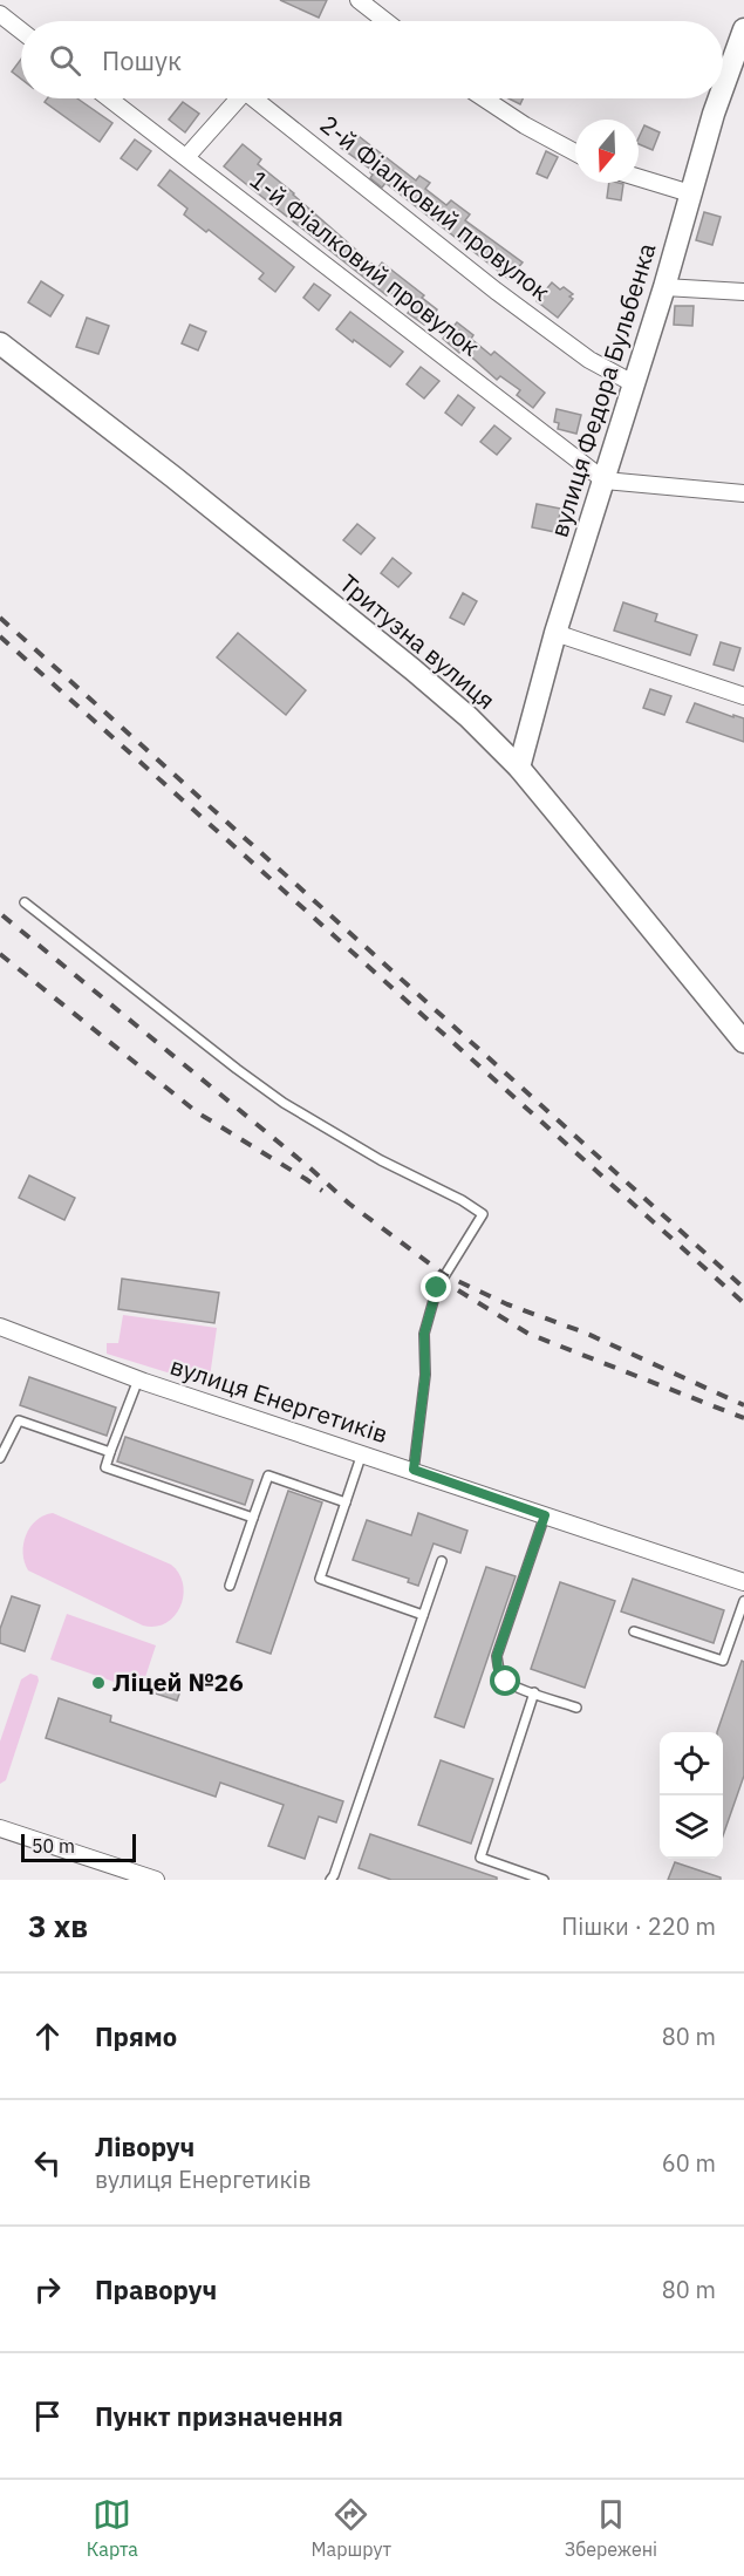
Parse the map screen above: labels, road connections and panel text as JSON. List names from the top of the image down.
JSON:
{
  "streets": {
    "street": [
      "2-й Фіалковий провулок",
      "1-й Фіалковий провулок",
      "вулиця Федора Бульбенка",
      "Тритузна вулиця",
      "вулиця Енергетиків"
    ]
  },
  "crossings": [
    ["2-й Фіалковий провулок", "1-й Фіалковий провулок"],
    ["2-й Фіалковий провулок", "вулиця Федора Бульбенка"],
    ["1-й Фіалковий провулок", "вулиця Федора Бульбенка"],
    ["вулиця Федора Бульбенка", "Тритузна вулиця"]
  ],
  "places": ["Ліцей №26"],
  "scale_bar": "50 m",
  "north": "bottom",
  "page": {
    "search": "Пошук",
    "scale": "50 m",
    "heading": ["3 хв", "Пішки · 220 m"],
    "list": [
      ["Прямо", "80 m"],
      ["Ліворуч", "вулиця Енергетиків", "60 m"],
      ["Праворуч", "80 m"],
      "Пункт призначення"
    ],
    "nav": ["Карта", "Маршрут", "Збережені"]
  }
}
